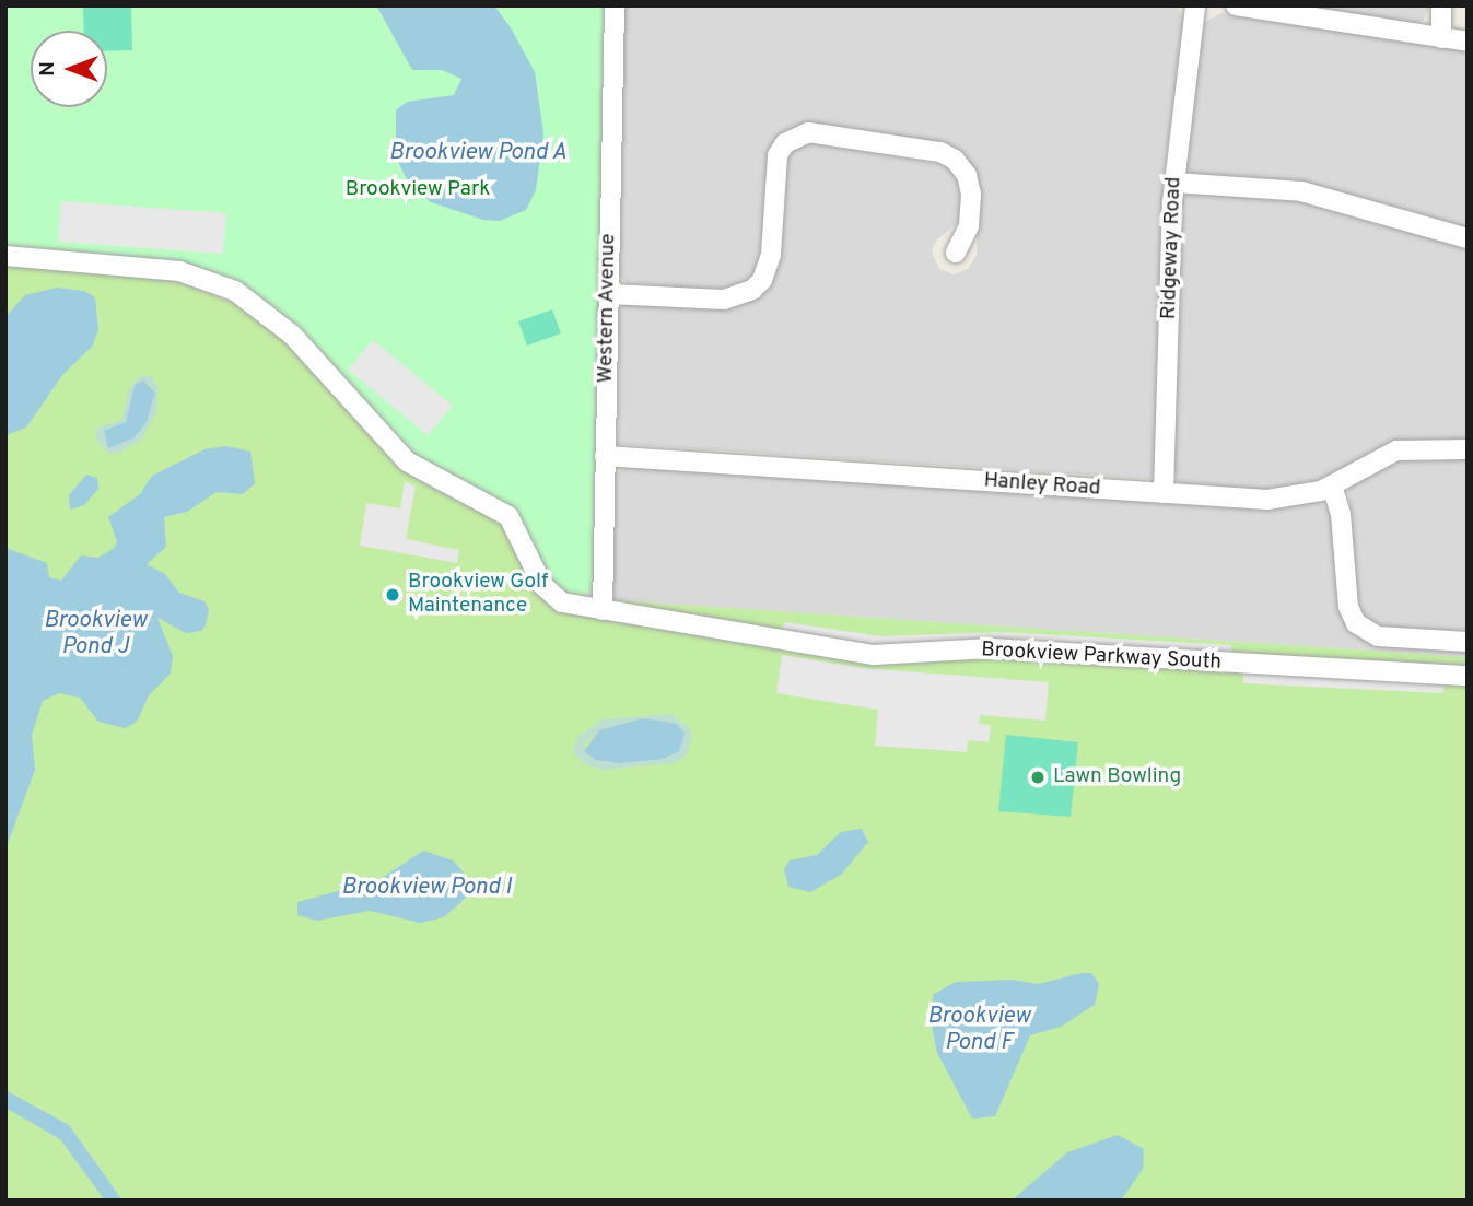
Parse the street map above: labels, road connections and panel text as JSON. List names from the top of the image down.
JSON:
{
  "streets": {
    "street": [
      "Ridgeway Road",
      "Western Avenue",
      "Hanley Road",
      "Brookview Parkway South"
    ]
  },
  "crossings": [
    ["Ridgeway Road", "Hanley Road"],
    ["Western Avenue", "Hanley Road"],
    ["Western Avenue", "Brookview Parkway South"]
  ],
  "water": [
    "Brookview Pond A",
    "Brookview Pond J",
    "Brookview Pond I",
    "Brookview Pond F"
  ],
  "parks": ["Brookview Park"],
  "places": ["Brookview Golf Maintenance", "Lawn Bowling"],
  "north": "left"
}
